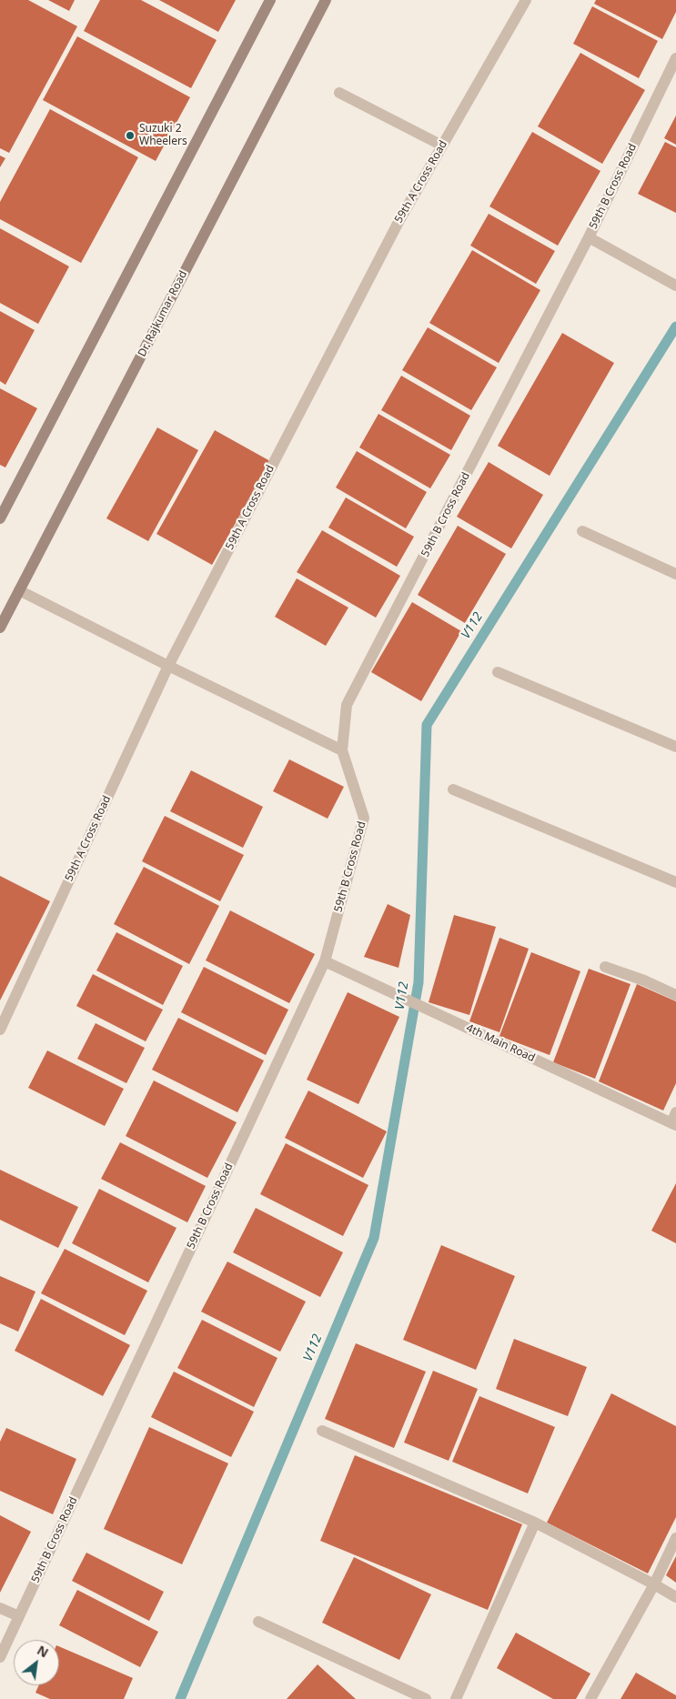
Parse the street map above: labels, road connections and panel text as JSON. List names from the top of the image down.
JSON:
{
  "streets": {
    "main road": ["Dr. Rajkumar Road"],
    "street": ["59th A Cross Road", "59th B Cross Road", "4th Main Road"]
  },
  "crossings": [
    ["59th B Cross Road", "4th Main Road"]
  ],
  "water": ["V112"],
  "places": ["Suzuki 2 Wheelers"],
  "north": "top right"
}
